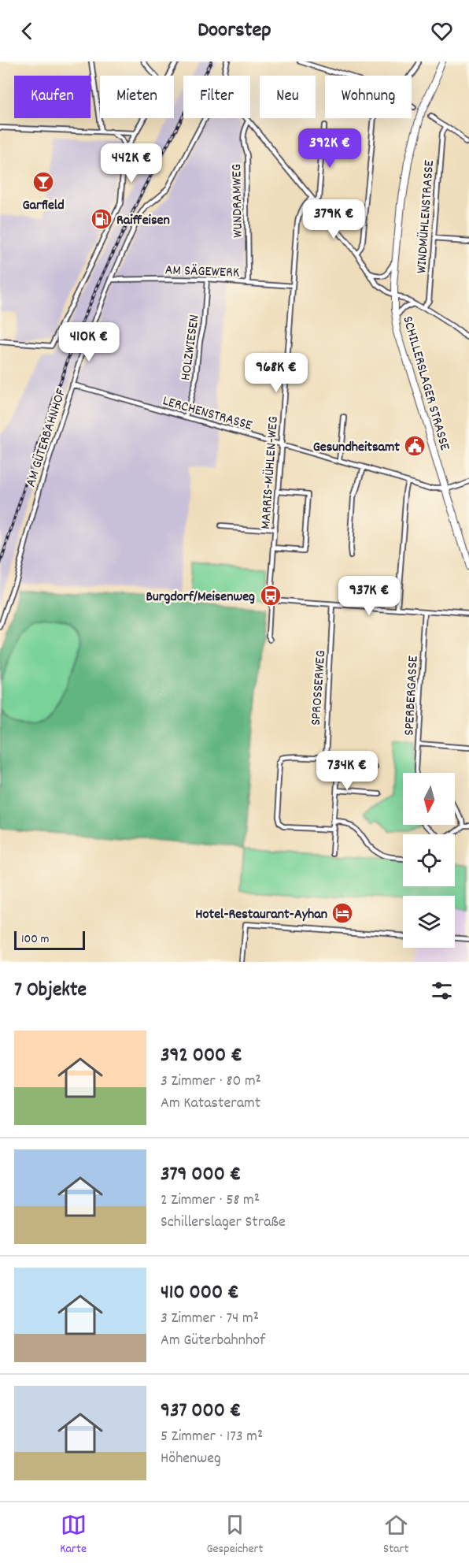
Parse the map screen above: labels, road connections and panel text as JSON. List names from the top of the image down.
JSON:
{
  "streets": {
    "main road": ["SCHILLERSLAGER STRASSE"],
    "street": [
      "WUNDRAMWEG",
      "WINDMÜHLENSTRASSE",
      "AM SÄGEWERK",
      "HOLZWIESEN",
      "LERCHENSTRASSE",
      "AM GÜTERBAHNHOF",
      "MARRIS-MÜHLEN-WEG",
      "SPROSSERWEG",
      "SPERBERGASSE"
    ]
  },
  "crossings": [
    ["WUNDRAMWEG", "AM SÄGEWERK"],
    ["AM SÄGEWERK", "HOLZWIESEN"],
    ["AM SÄGEWERK", "AM GÜTERBAHNHOF"],
    ["AM SÄGEWERK", "MARRIS-MÜHLEN-WEG"],
    ["HOLZWIESEN", "LERCHENSTRASSE"],
    ["SCHILLERSLAGER STRASSE", "LERCHENSTRASSE"],
    ["LERCHENSTRASSE", "AM GÜTERBAHNHOF"],
    ["LERCHENSTRASSE", "MARRIS-MÜHLEN-WEG"]
  ],
  "places": {
    "bar": ["Garfield"],
    "fuel station": ["Raiffeisen"],
    "public building": ["Gesundheitsamt"],
    "bus stop": ["Burgdorf/Meisenweg"],
    "hotel": ["Hotel-Restaurant-Ayhan"]
  },
  "scale_bar": "100 m",
  "north": "bottom",
  "page": {
    "header": "Doorstep",
    "chip": [
      "Kaufen",
      "Mieten",
      "Filter",
      "Neu",
      "Wohnung"
    ],
    "price": [
      "392K €",
      "442K €",
      "379K €",
      "410K €",
      "968K €",
      "937K €",
      "734K €"
    ],
    "scale": "100 m",
    "heading": "7 Objekte",
    "list": [
      {
        "name": "392 000 €",
        "note": "3 Zimmer · 80 m² · Am Katasteramt"
      },
      {
        "name": "379 000 €",
        "note": "2 Zimmer · 58 m² · Schillerslager Straße"
      },
      {
        "name": "410 000 €",
        "note": "3 Zimmer · 74 m² · Am Güterbahnhof"
      },
      {
        "name": "937 000 €",
        "note": "5 Zimmer · 173 m² · Höhenweg"
      }
    ],
    "tabs": ["Karte", "Gespeichert", "Start"]
  }
}
